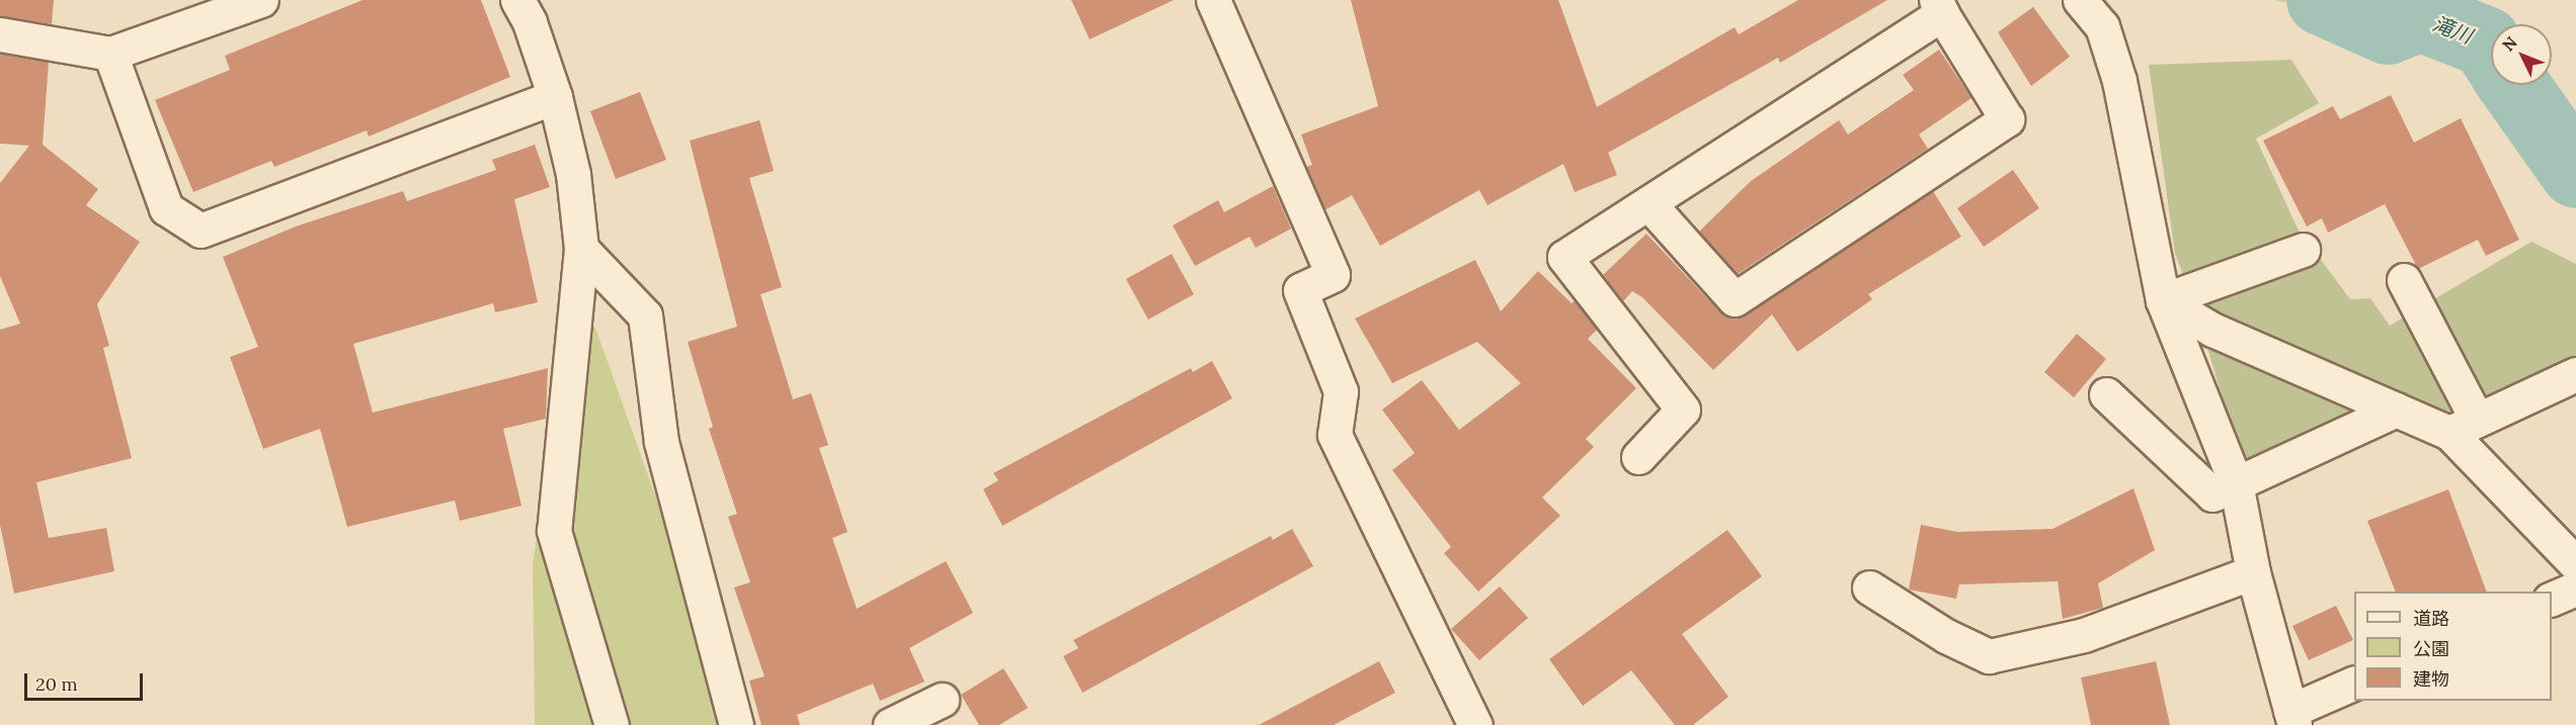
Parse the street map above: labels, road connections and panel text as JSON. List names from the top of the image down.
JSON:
{
  "water": ["滝川"],
  "legend": ["道路", "公園", "建物"],
  "scale_bar": "20 m",
  "north": "top left"
}
